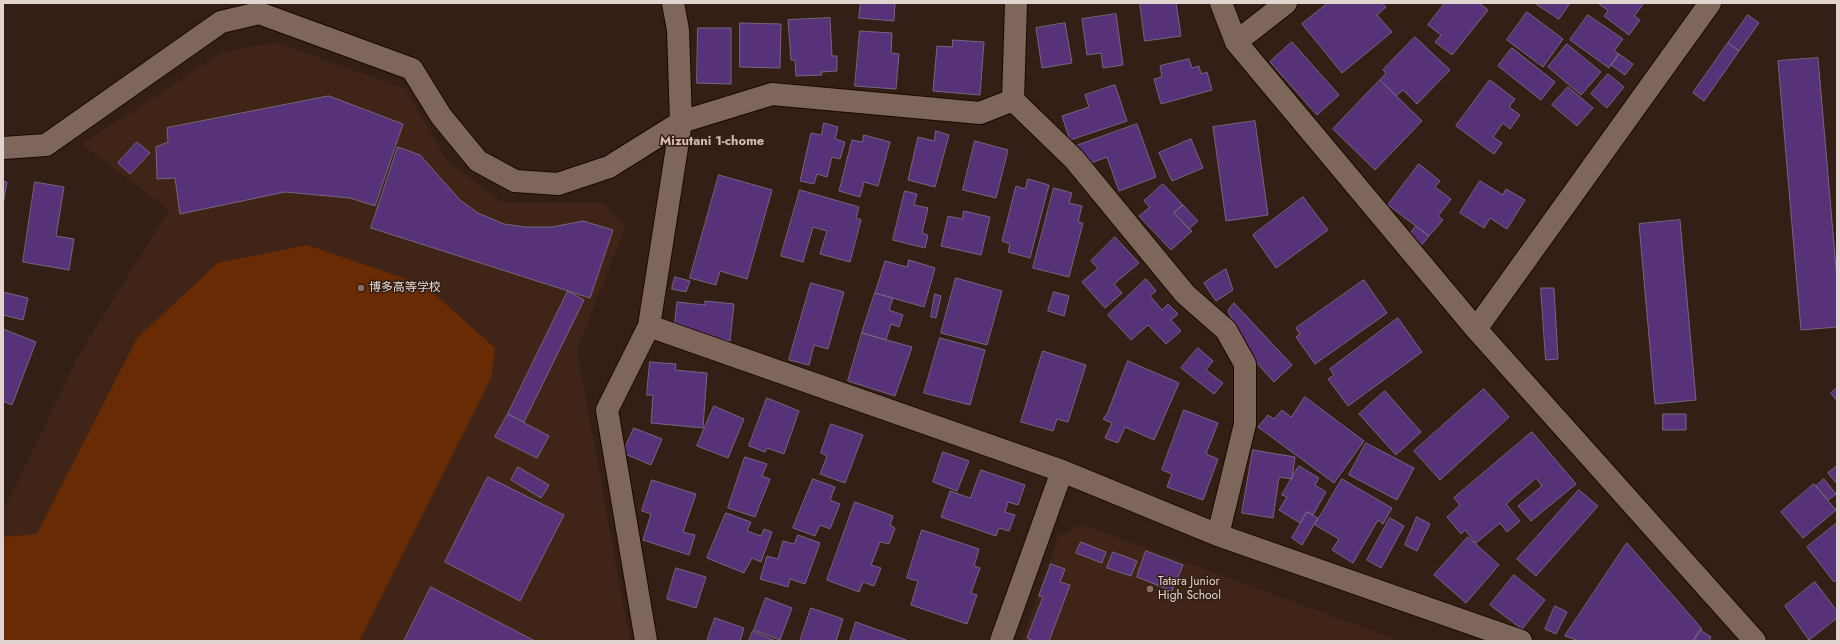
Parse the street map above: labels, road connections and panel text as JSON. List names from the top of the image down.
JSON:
{
  "districts": ["Mizutani 1-chome"],
  "places": ["博多高等学校", "Tatara Junior High School"]
}
